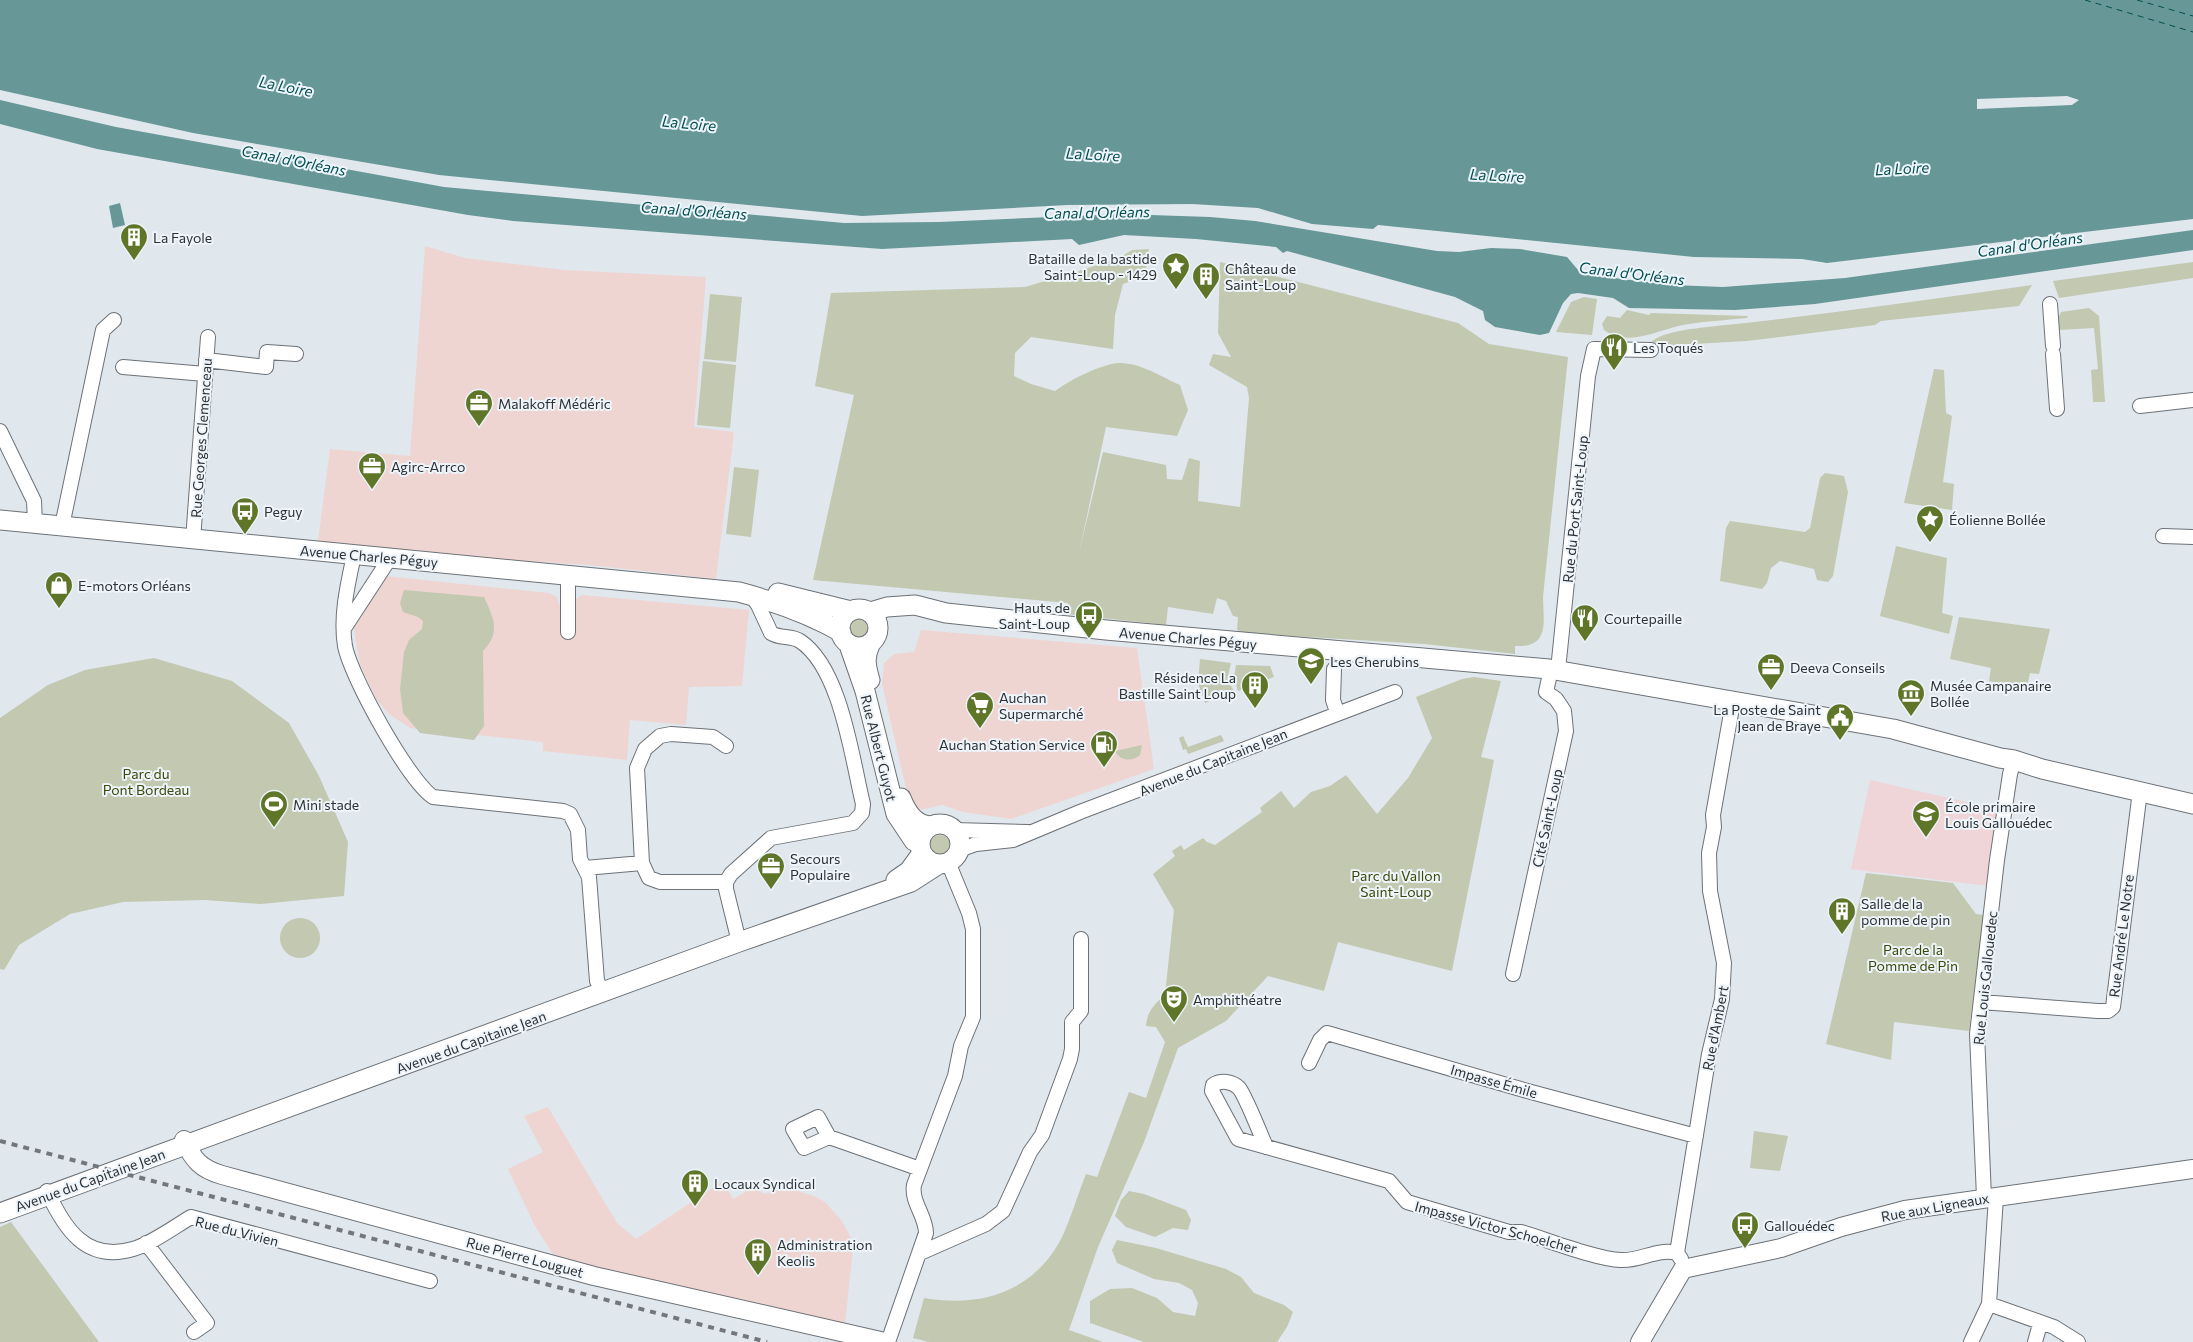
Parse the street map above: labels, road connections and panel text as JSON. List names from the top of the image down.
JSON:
{
  "streets": {
    "main road": ["Avenue Charles Péguy", "Rue Albert Guyot", "Avenue du Capitaine Jean"],
    "street": [
      "Rue Georges Clemenceau",
      "Rue du Port Saint-Loup",
      "Cité Saint-Loup",
      "Rue André Le Notre",
      "Rue Louis Gallouedec",
      "Rue d'Ambert",
      "Impasse Émile",
      "Rue aux Ligneaux",
      "Impasse Victor Schoelcher",
      "Rue du Vivien",
      "Rue Pierre Louguet"
    ]
  },
  "crossings": [
    ["Rue Georges Clemenceau", "Avenue Charles Péguy"],
    ["Rue du Port Saint-Loup", "Avenue Charles Péguy"],
    ["Rue du Port Saint-Loup", "Cité Saint-Loup"],
    ["Avenue Charles Péguy", "Rue Albert Guyot"],
    ["Avenue Charles Péguy", "Cité Saint-Loup"],
    ["Avenue Charles Péguy", "Rue André Le Notre"],
    ["Avenue Charles Péguy", "Rue Louis Gallouedec"],
    ["Avenue Charles Péguy", "Rue d'Ambert"],
    ["Rue Albert Guyot", "Avenue du Capitaine Jean"],
    ["Avenue du Capitaine Jean", "Rue du Vivien"],
    ["Avenue du Capitaine Jean", "Rue Pierre Louguet"],
    ["Rue André Le Notre", "Rue Louis Gallouedec"],
    ["Rue Louis Gallouedec", "Rue aux Ligneaux"],
    ["Rue d'Ambert", "Impasse Émile"],
    ["Rue d'Ambert", "Rue aux Ligneaux"],
    ["Rue d'Ambert", "Impasse Victor Schoelcher"],
    ["Rue aux Ligneaux", "Impasse Victor Schoelcher"]
  ],
  "water": ["La Loire", "Canal d'Orléans"],
  "parks": ["Parc du Pont Bordeau", "Parc du Vallon Saint-Loup", "Parc de la Pomme de Pin"],
  "places": {
    "building": [
      "La Fayole",
      "Château de Saint-Loup",
      "Résidence La Bastille Saint Loup",
      "Salle de la pomme de pin",
      "Locaux Syndical",
      "Administration Keolis"
    ],
    "place": ["Bataille de la bastide Saint-Loup - 1429", "Éolienne Bollée"],
    "restaurant": ["Les Toqués", "Courtepaille"],
    "office": [
      "Malakoff Médéric",
      "Agirc-Arrco",
      "Deeva Conseils",
      "Secours Populaire"
    ],
    "bus stop": ["Peguy", "Hauts de Saint-Loup", "Gallouédec"],
    "shop": ["E-motors Orléans"],
    "school or university": ["Les Cherubins", "École primaire Louis Gallouédec"],
    "museum": ["Musée Campanaire Bollée"],
    "supermarket": ["Auchan Supermarché"],
    "public building": ["La Poste de Saint Jean de Braye"],
    "fuel station": ["Auchan Station Service"],
    "sports": ["Mini stade"],
    "theatre": ["Amphithéatre"]
  }
}
